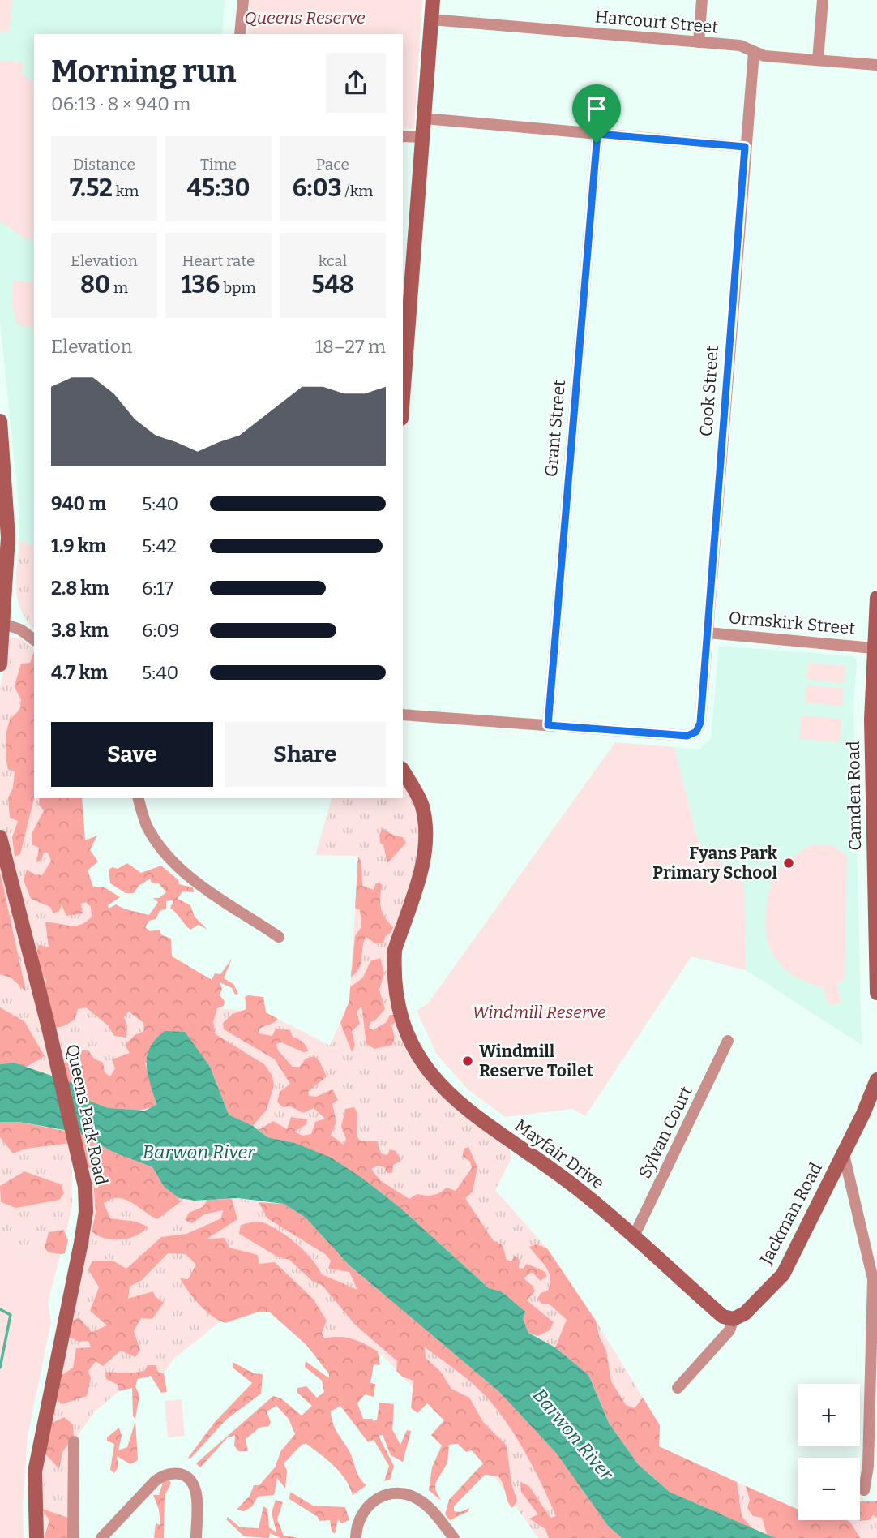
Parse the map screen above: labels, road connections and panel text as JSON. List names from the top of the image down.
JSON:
{
  "streets": {
    "street": [
      "Harcourt Street",
      "Cook Street",
      "Grant Street",
      "Ormskirk Street",
      "Camden Road",
      "Queens Park Road",
      "Sylvan Court",
      "Mayfair Drive",
      "Jackman Road"
    ]
  },
  "crossings": [
    ["Harcourt Street", "Cook Street"],
    ["Cook Street", "Grant Street"],
    ["Cook Street", "Ormskirk Street"],
    ["Ormskirk Street", "Camden Road"],
    ["Sylvan Court", "Mayfair Drive"],
    ["Mayfair Drive", "Jackman Road"]
  ],
  "water": ["Barwon River"],
  "parks": ["Queens Reserve", "Windmill Reserve"],
  "places": ["Fyans Park Primary School", "Windmill Reserve Toilet"],
  "page": {
    "heading": ["Morning run", "06:13 · 8 × 940 m"],
    "stats": [
      ["Distance", "7.52 km"],
      ["Time", "45:30"],
      ["Pace", "6:03 /km"],
      ["Elevation", "80 m"],
      ["Heart rate", "136 bpm"],
      ["kcal", "548"]
    ],
    "chart": ["Elevation", "18–27 m"],
    "list": [
      {
        "name": "940 m",
        "note": "5:40"
      },
      {
        "name": "1.9 km",
        "note": "5:42"
      },
      {
        "name": "2.8 km",
        "note": "6:17"
      },
      {
        "name": "3.8 km",
        "note": "6:09"
      },
      {
        "name": "4.7 km",
        "note": "5:40"
      }
    ],
    "buttons": ["Save", "Share"],
    "map_buttons": ["+", "−"]
  }
}
